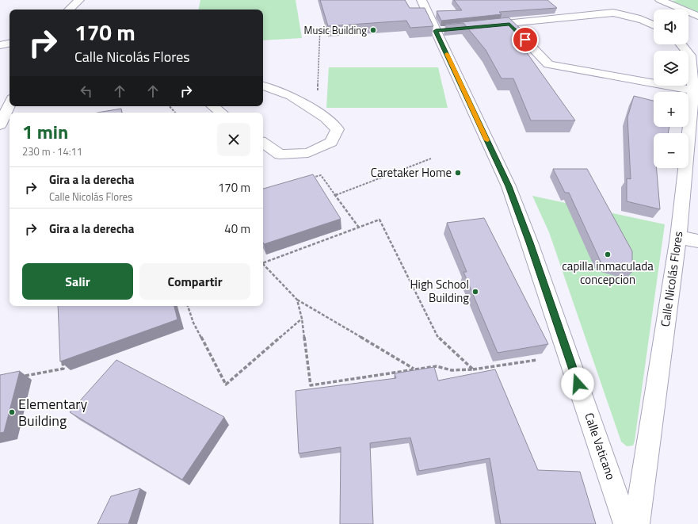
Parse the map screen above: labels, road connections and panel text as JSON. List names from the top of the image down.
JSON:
{
  "streets": {
    "street": ["Calle Nicolás Flores", "Calle Vaticano"]
  },
  "places": [
    "Music Building",
    "Caretaker Home",
    "capilla inmaculada concepcion",
    "High School Building",
    "Elementary Building"
  ],
  "page": {
    "map_buttons": ["+", "−"],
    "turn": ["170 m", "Calle Nicolás Flores"],
    "heading": ["1 min", "230 m · 14:11"],
    "list": [
      {
        "name": "Gira a la derecha",
        "note": "Calle Nicolás Flores",
        "value": "170 m"
      },
      {
        "name": "Gira a la derecha",
        "value": "40 m"
      }
    ],
    "buttons": ["Salir", "Compartir"]
  }
}
